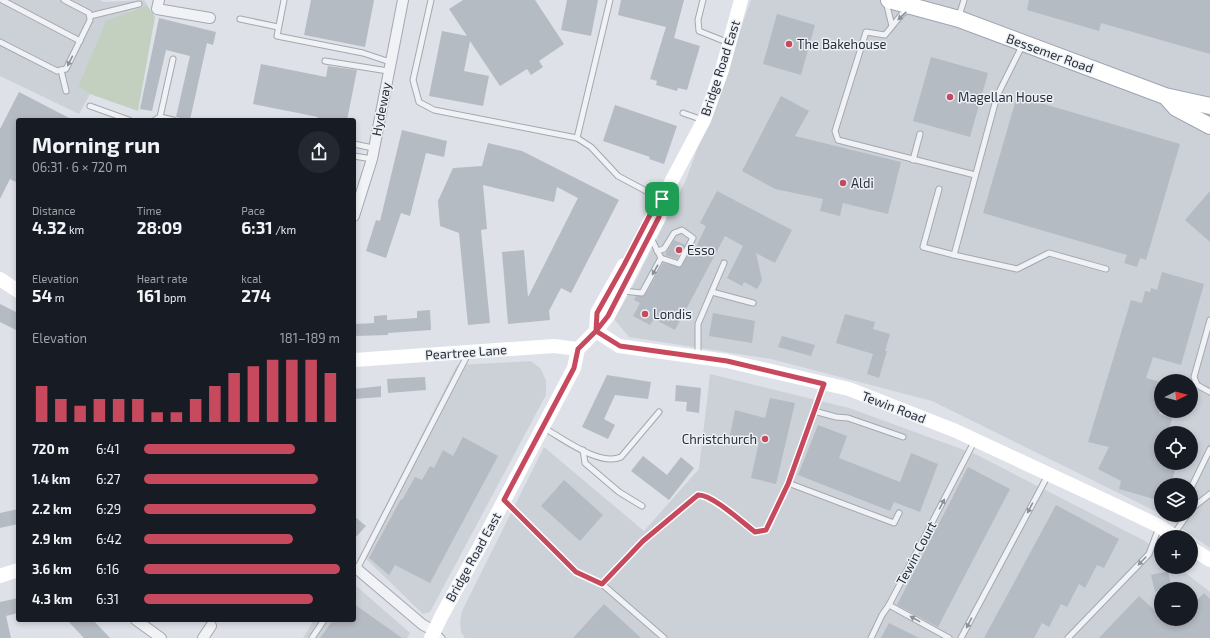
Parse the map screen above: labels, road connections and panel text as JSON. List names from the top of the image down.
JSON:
{
  "streets": {
    "main road": ["Bessemer Road"],
    "street": [
      "Bridge Road East",
      "Hydeway",
      "Peartree Lane",
      "Tewin Road"
    ],
    "lane": ["Tewin Court"]
  },
  "crossings": [
    ["Bridge Road East", "Peartree Lane"],
    ["Bridge Road East", "Tewin Road"],
    ["Tewin Road", "Tewin Court"]
  ],
  "one_way": ["Tewin Court"],
  "places": [
    "The Bakehouse",
    "Magellan House",
    "Aldi",
    "Esso",
    "Londis",
    "Christchurch"
  ],
  "north": "right",
  "page": {
    "heading": ["Morning run", "06:31 · 6 × 720 m"],
    "stats": [
      ["Distance", "4.32 km"],
      ["Time", "28:09"],
      ["Pace", "6:31 /km"],
      ["Elevation", "54 m"],
      ["Heart rate", "161 bpm"],
      ["kcal", "274"]
    ],
    "chart": ["Elevation", "181–189 m"],
    "map_buttons": ["+", "−"],
    "list": [
      {
        "name": "720 m",
        "note": "6:41"
      },
      {
        "name": "1.4 km",
        "note": "6:27"
      },
      {
        "name": "2.2 km",
        "note": "6:29"
      },
      {
        "name": "2.9 km",
        "note": "6:42"
      },
      {
        "name": "3.6 km",
        "note": "6:16"
      },
      {
        "name": "4.3 km",
        "note": "6:31"
      }
    ]
  }
}
